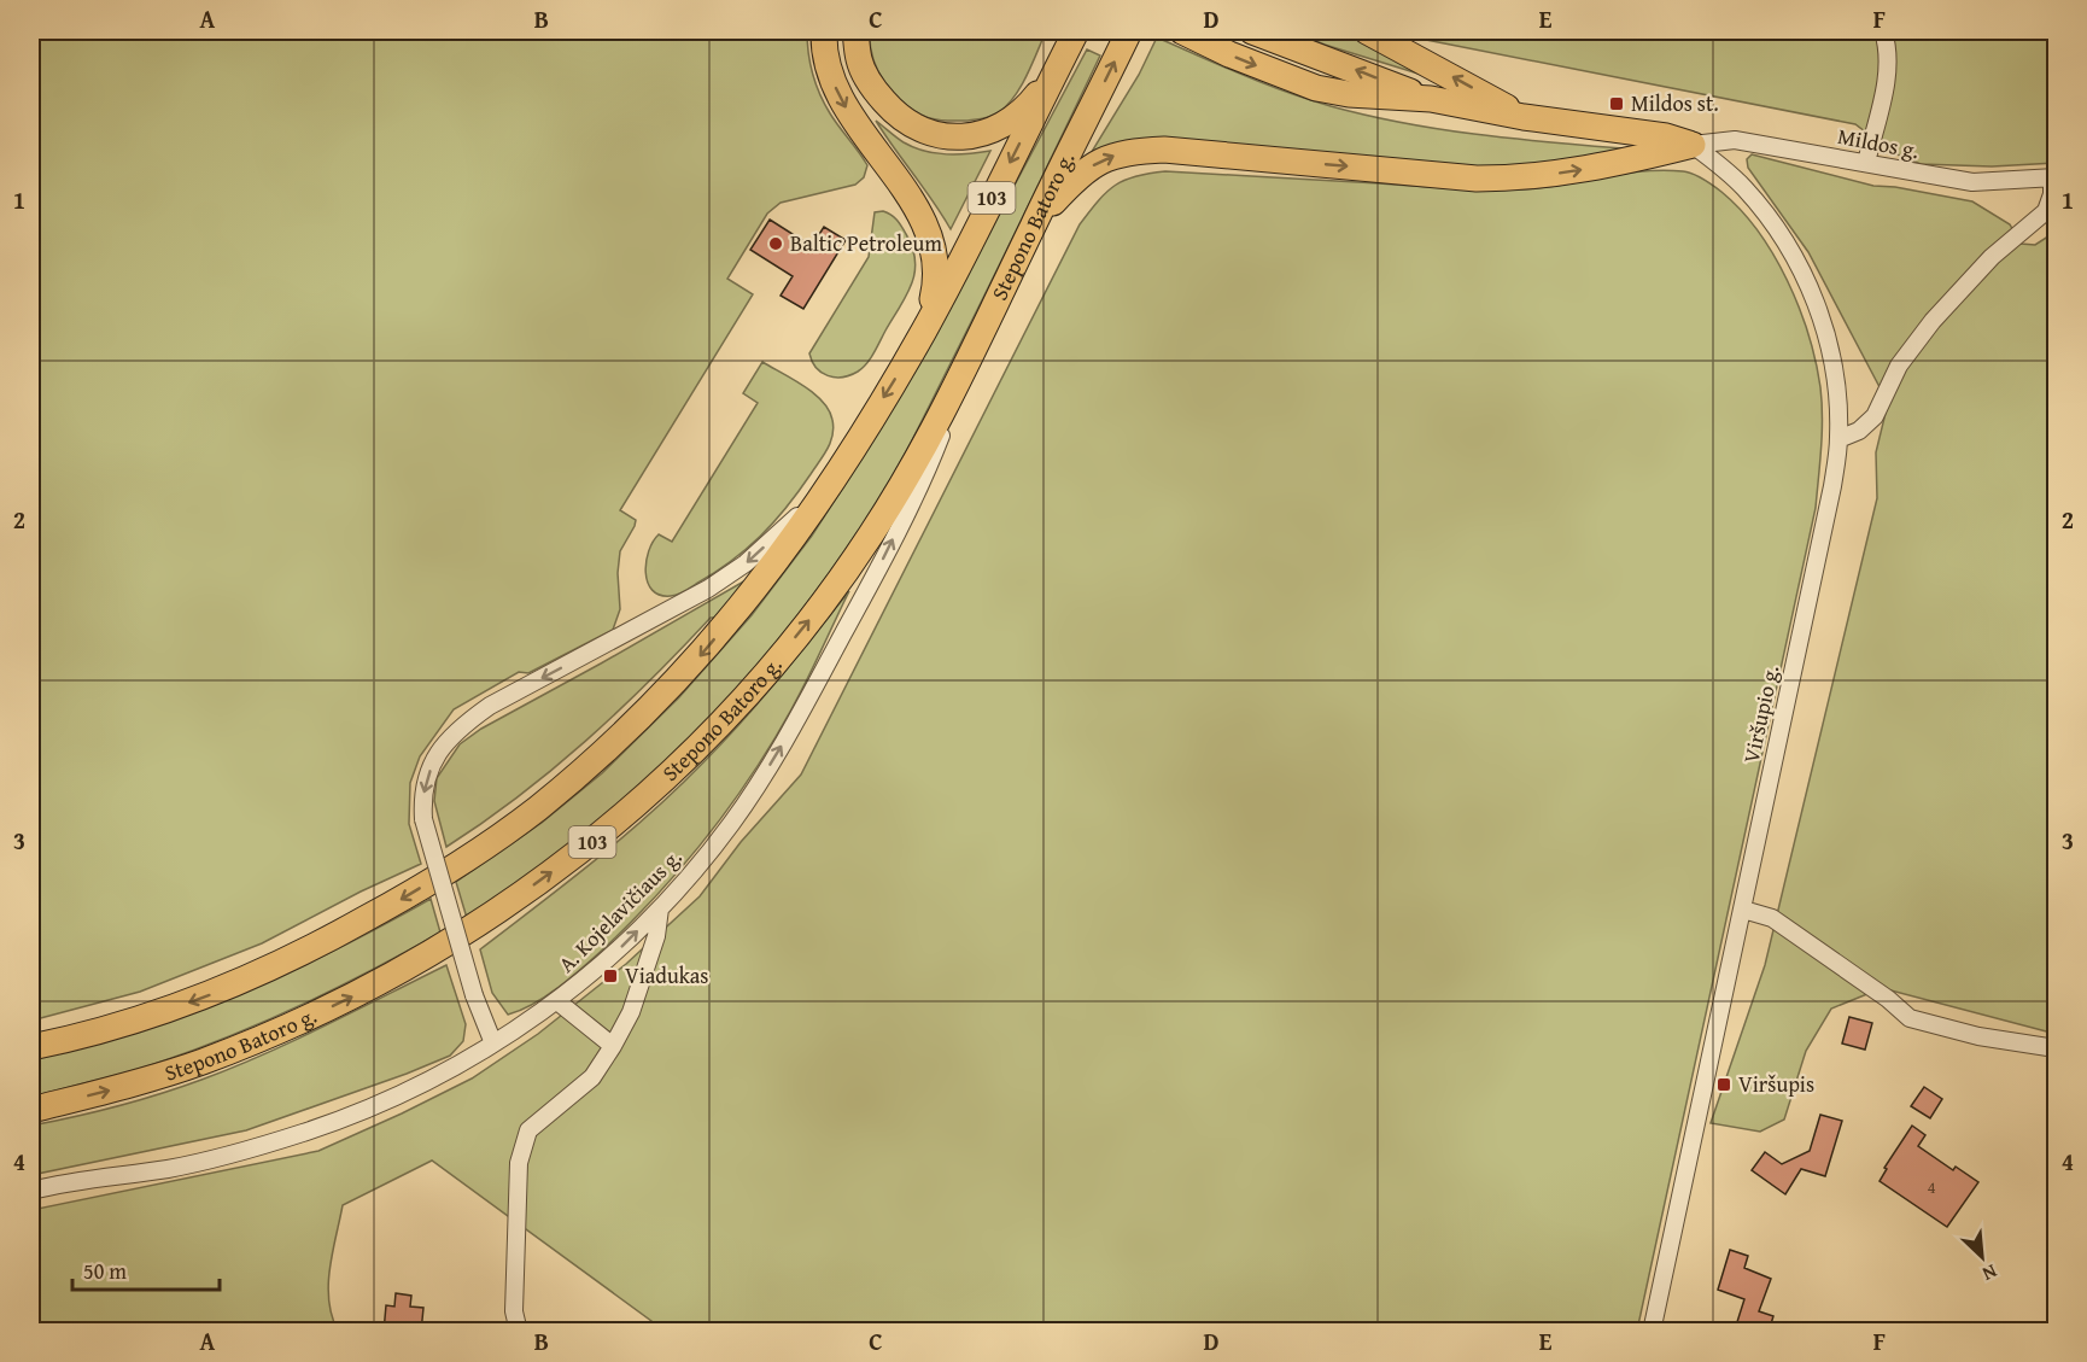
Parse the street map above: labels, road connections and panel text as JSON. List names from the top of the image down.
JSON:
{
  "streets": {
    "main road": ["103", "Stepono Batoro g."],
    "street": ["Mildos g.", "Viršupio g.", "A. Kojelavičiaus g."]
  },
  "crossings": [
    ["Mildos g.", "Viršupio g."],
    ["Stepono Batoro g.", "A. Kojelavičiaus g."]
  ],
  "one_way": ["A. Kojelavičiaus g."],
  "places": {
    "transit": ["Mildos st.", "Viadukas", "Viršupis"],
    "other": ["Baltic Petroleum"]
  },
  "house_numbers": ["4"],
  "scale_bar": "50 m",
  "north": "bottom right",
  "grid": {
    "columns": [
      "A",
      "B",
      "C",
      "D",
      "E",
      "F"
    ],
    "rows": [
      "1",
      "2",
      "3",
      "4"
    ]
  }
}
